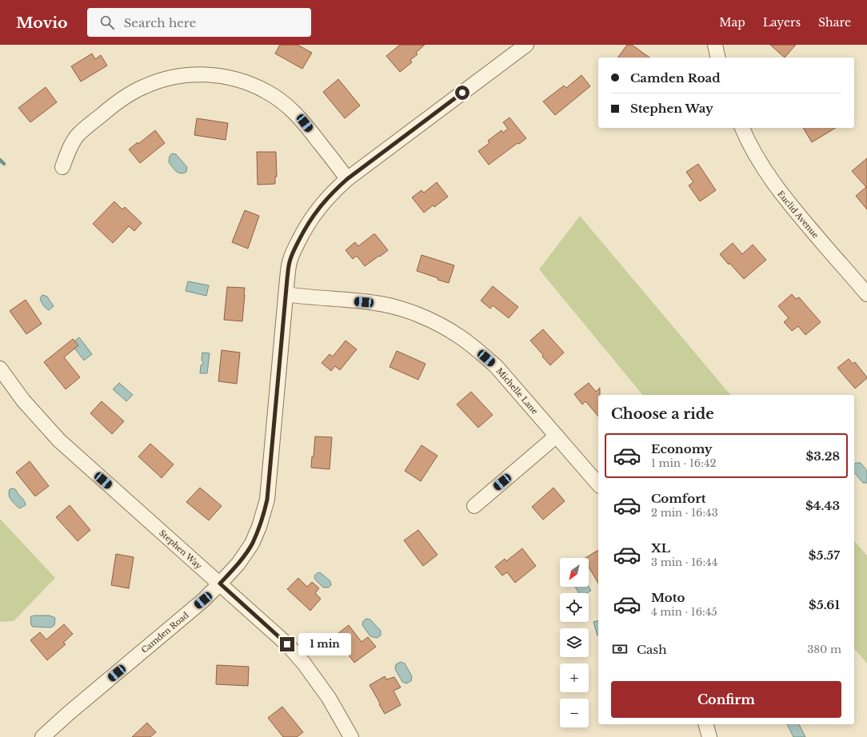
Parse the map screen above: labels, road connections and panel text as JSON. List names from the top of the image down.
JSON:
{
  "streets": {
    "street": [
      "Euclid Avenue",
      "Michelle Lane",
      "Stephen Way",
      "Camden Road"
    ]
  },
  "crossings": [
    ["Michelle Lane", "Camden Road"],
    ["Stephen Way", "Camden Road"]
  ],
  "north": "bottom left",
  "page": {
    "header": "Movio",
    "search": "Search here",
    "nav": ["Map", "Layers", "Share"],
    "banner": ["Camden Road", "Stephen Way"],
    "heading": "Choose a ride",
    "list": [
      {
        "name": "Economy",
        "note": "1 min · 16:42",
        "value": "$3.28"
      },
      {
        "name": "Comfort",
        "note": "2 min · 16:43",
        "value": "$4.43"
      },
      {
        "name": "XL",
        "note": "3 min · 16:44",
        "value": "$5.57"
      },
      {
        "name": "Moto",
        "note": "4 min · 16:45",
        "value": "$5.61"
      }
    ],
    "map_buttons": ["+", "−"],
    "pay": ["Cash", "380 m"],
    "bubble": "1 min",
    "buttons": "Confirm"
  }
}
